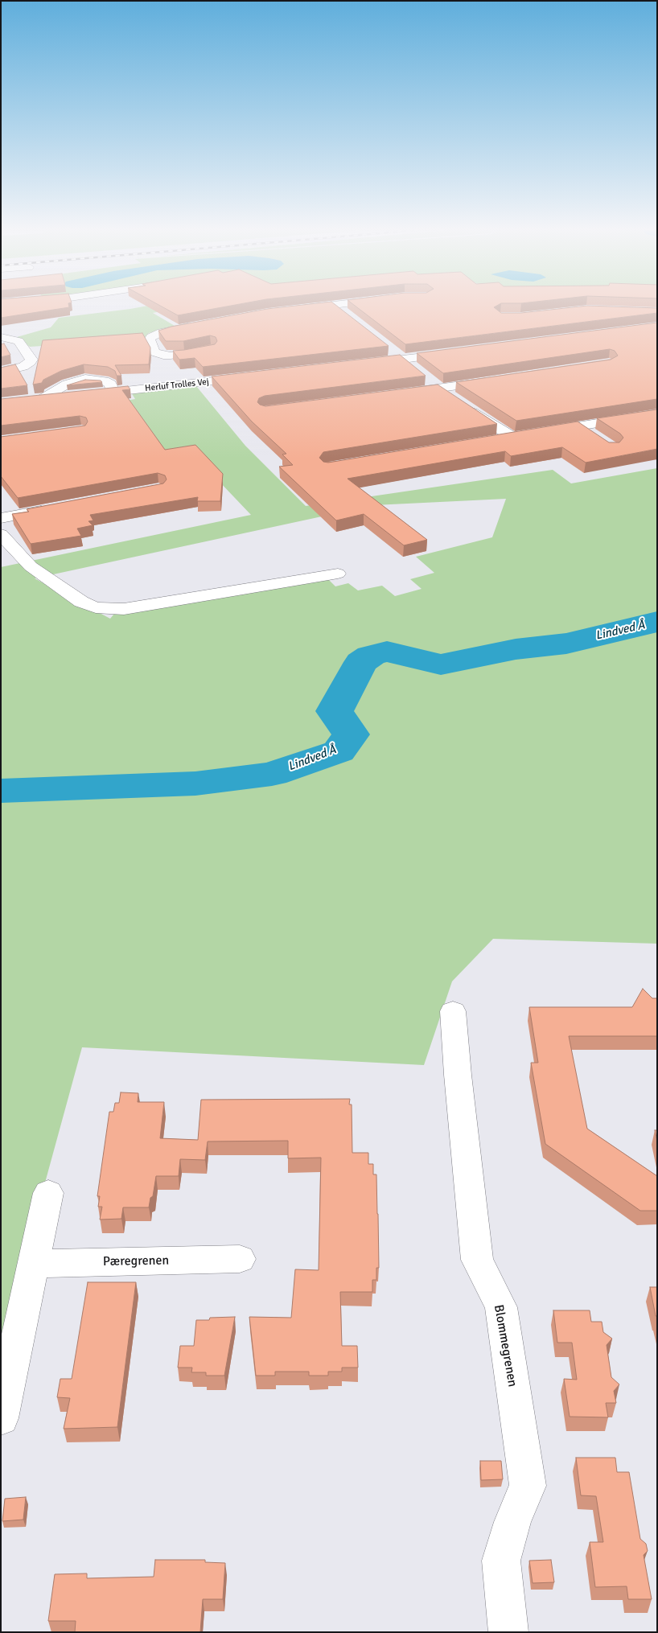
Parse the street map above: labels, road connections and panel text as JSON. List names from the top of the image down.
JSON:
{
  "streets": {
    "street": ["Herluf Trolles Vej", "Pæregrenen", "Blommegrenen"]
  },
  "water": ["Lindved Å"]
}
